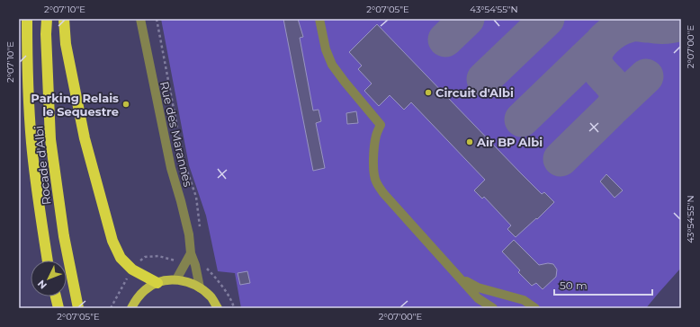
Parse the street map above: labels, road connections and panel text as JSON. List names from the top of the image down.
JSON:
{
  "streets": {
    "highway": ["Rocade d'Albi"],
    "street": ["Rue des Marannes"]
  },
  "places": ["Circuit d'Albi", "Parking Relais le Sequestre", "Air BP Albi"],
  "scale_bar": "50 m",
  "north": "bottom left",
  "coordinates": [
    "2°07'10\"E",
    "2°07'05\"E",
    "43°54'55\"N",
    "2°07'00\"E"
  ]
}
